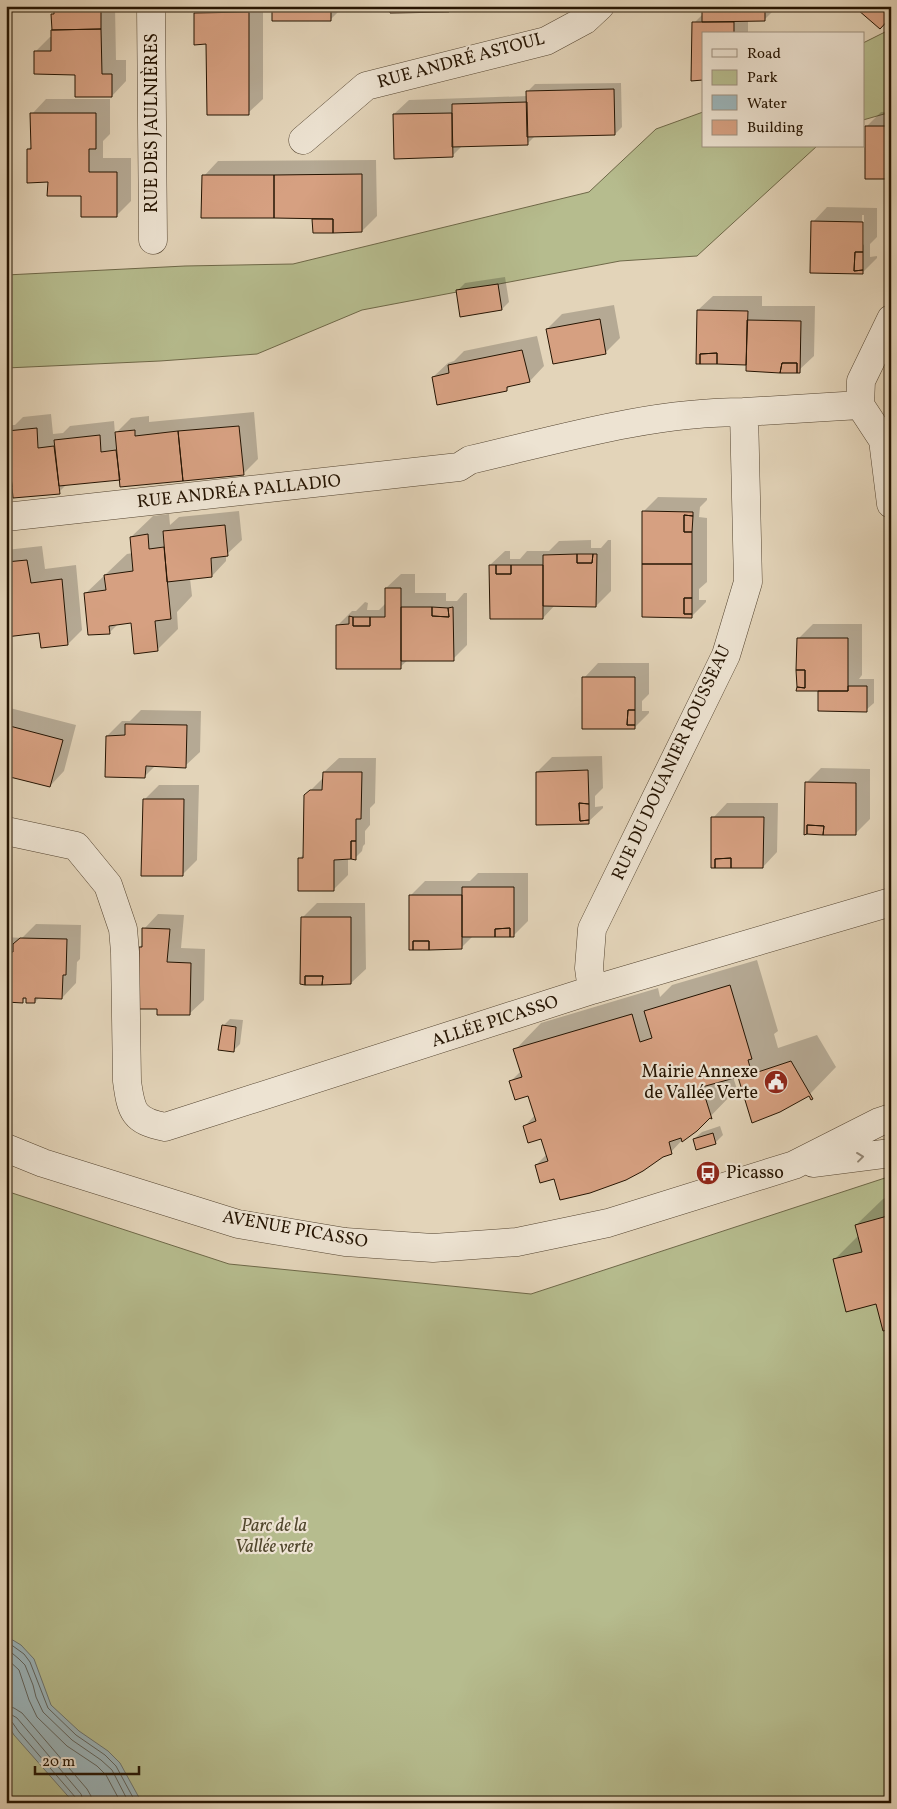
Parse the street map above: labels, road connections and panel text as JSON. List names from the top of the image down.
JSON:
{
  "streets": {
    "street": [
      "RUE ANDRÉ ASTOUL",
      "RUE DES JAULNIÈRES",
      "RUE ANDRÉA PALLADIO",
      "RUE DU DOUANIER ROUSSEAU",
      "ALLÉE PICASSO",
      "AVENUE PICASSO"
    ]
  },
  "crossings": [
    ["RUE ANDRÉA PALLADIO", "RUE DU DOUANIER ROUSSEAU"],
    ["RUE DU DOUANIER ROUSSEAU", "ALLÉE PICASSO"]
  ],
  "parks": ["Parc de la Vallée verte"],
  "places": {
    "public building": ["Mairie Annexe de Vallée Verte"],
    "bus stop": ["Picasso"]
  },
  "legend": [
    "Road",
    "Park",
    "Water",
    "Building"
  ],
  "scale_bar": "20 m"
}
